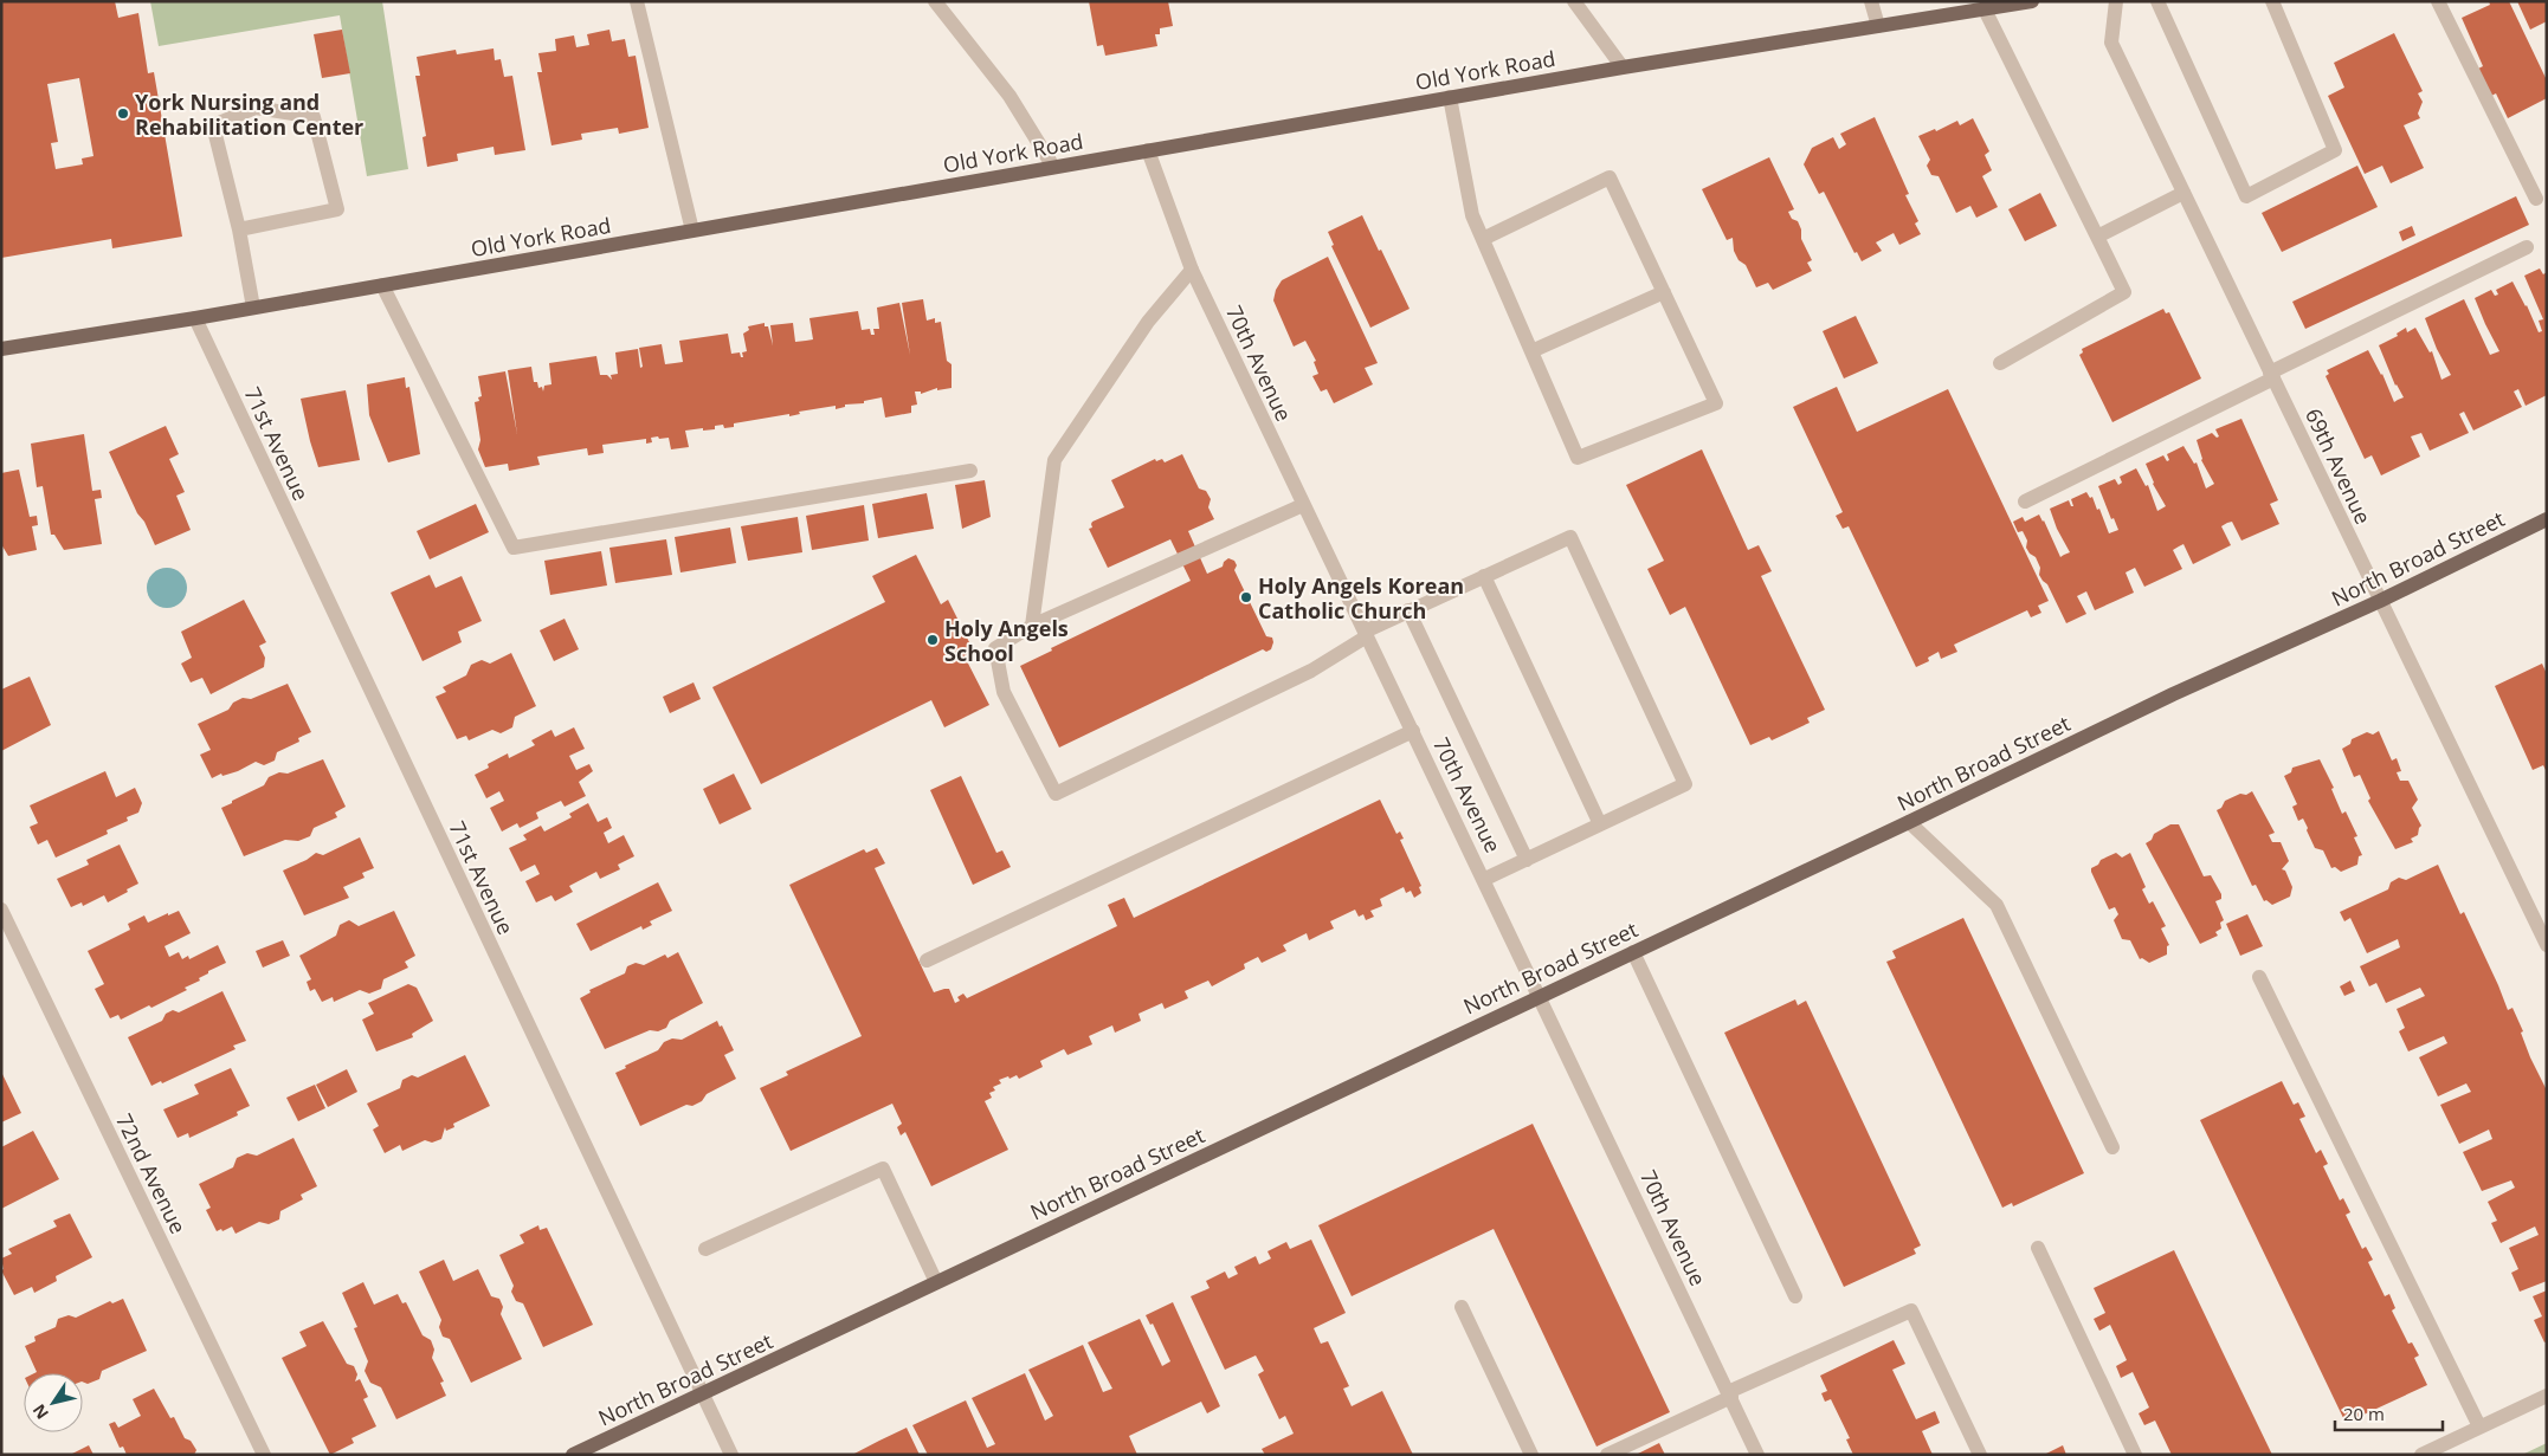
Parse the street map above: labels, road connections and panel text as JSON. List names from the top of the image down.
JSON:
{
  "streets": {
    "main road": ["Old York Road", "North Broad Street"],
    "street": [
      "70th Avenue",
      "71st Avenue",
      "69th Avenue",
      "72nd Avenue"
    ]
  },
  "crossings": [
    ["Old York Road", "70th Avenue"],
    ["Old York Road", "71st Avenue"],
    ["70th Avenue", "North Broad Street"],
    ["71st Avenue", "North Broad Street"],
    ["69th Avenue", "North Broad Street"]
  ],
  "places": ["York Nursing and Rehabilitation Center", "Holy Angels Korean Catholic Church", "Holy Angels School"],
  "scale_bar": "20 m",
  "north": "bottom left"
}
